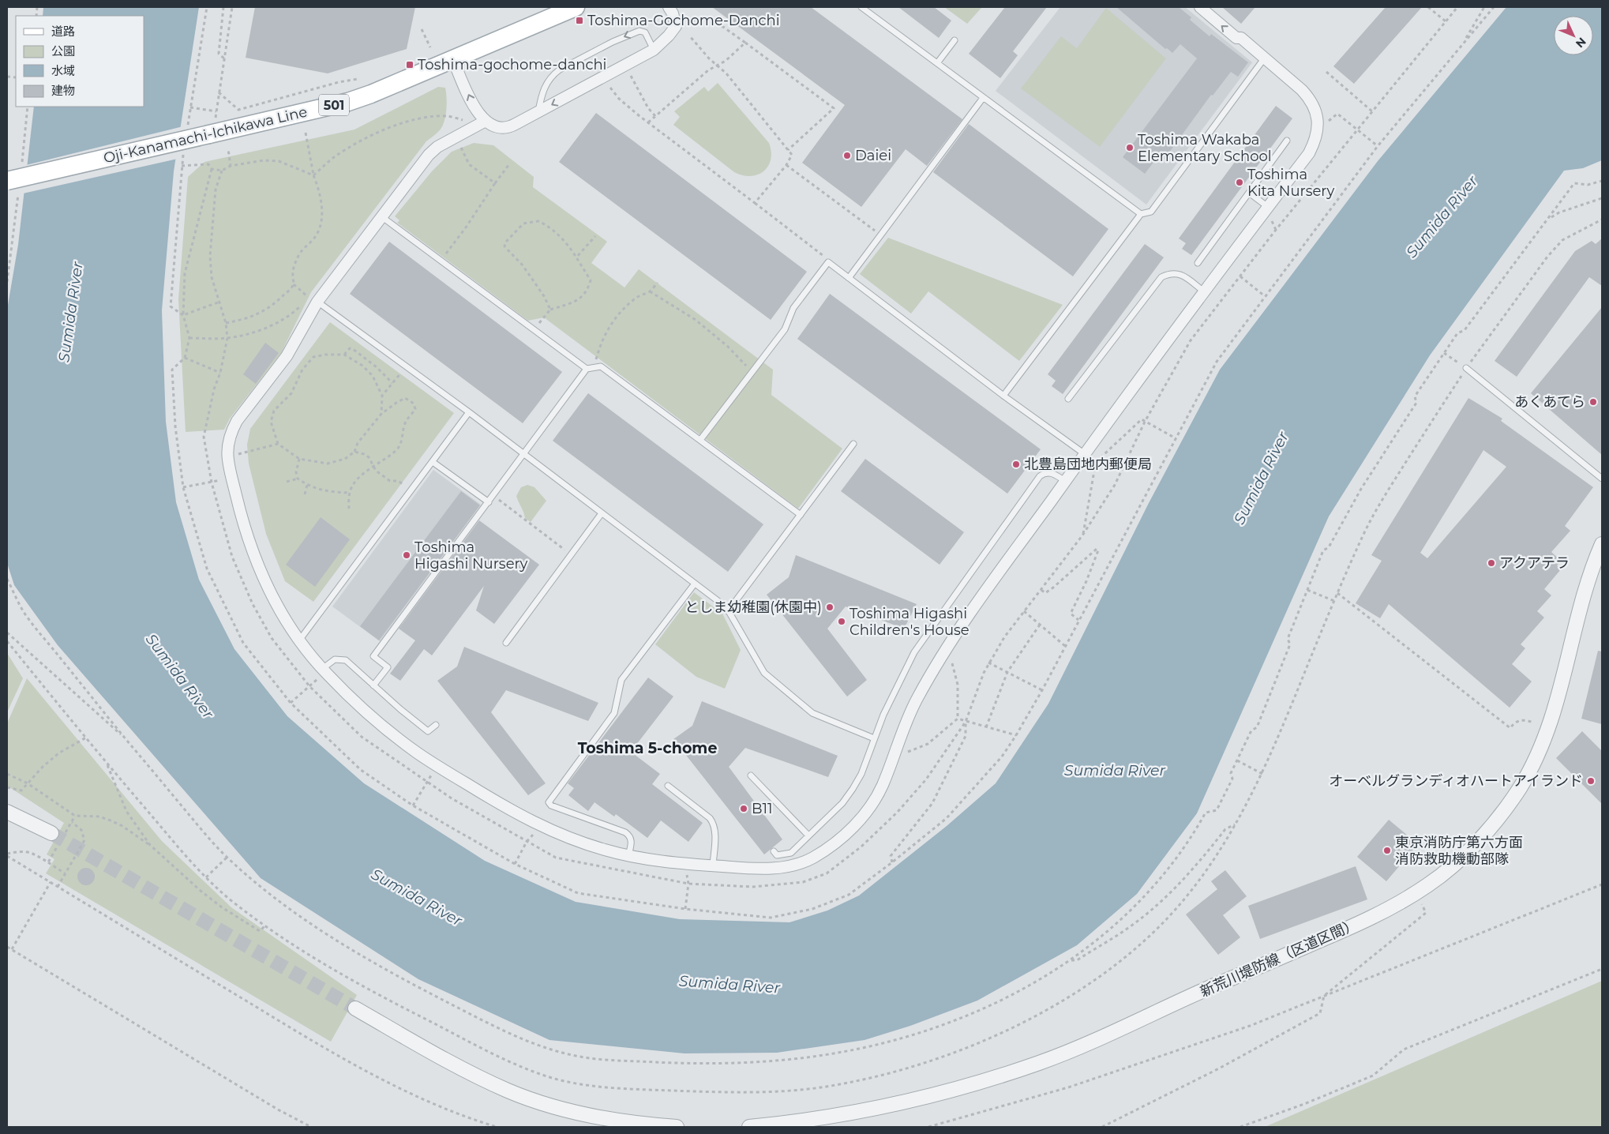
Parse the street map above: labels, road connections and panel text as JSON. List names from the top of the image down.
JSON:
{
  "streets": {
    "main road": ["501", "Oji-Kanamachi-Ichikawa Line"],
    "street": ["新荒川堤防線（区道区間）"]
  },
  "districts": ["Toshima 5-chome"],
  "water": ["Sumida River"],
  "places": {
    "transit": ["Toshima-Gochome-Danchi", "Toshima-gochome-danchi"],
    "other": [
      "Toshima Wakaba Elementary School",
      "Daiei",
      "Toshima Kita Nursery",
      "あくあてら",
      "北豊島団地内郵便局",
      "Toshima Higashi Nursery",
      "アクアテラ",
      "としま幼稚園(休園中)",
      "Toshima Higashi Children's House",
      "オーベルグランディオハートアイランド",
      "B11",
      "東京消防庁第六方面 消防救助機動部隊"
    ]
  },
  "legend": [
    "道路",
    "公園",
    "水域",
    "建物"
  ],
  "north": "bottom right"
}
